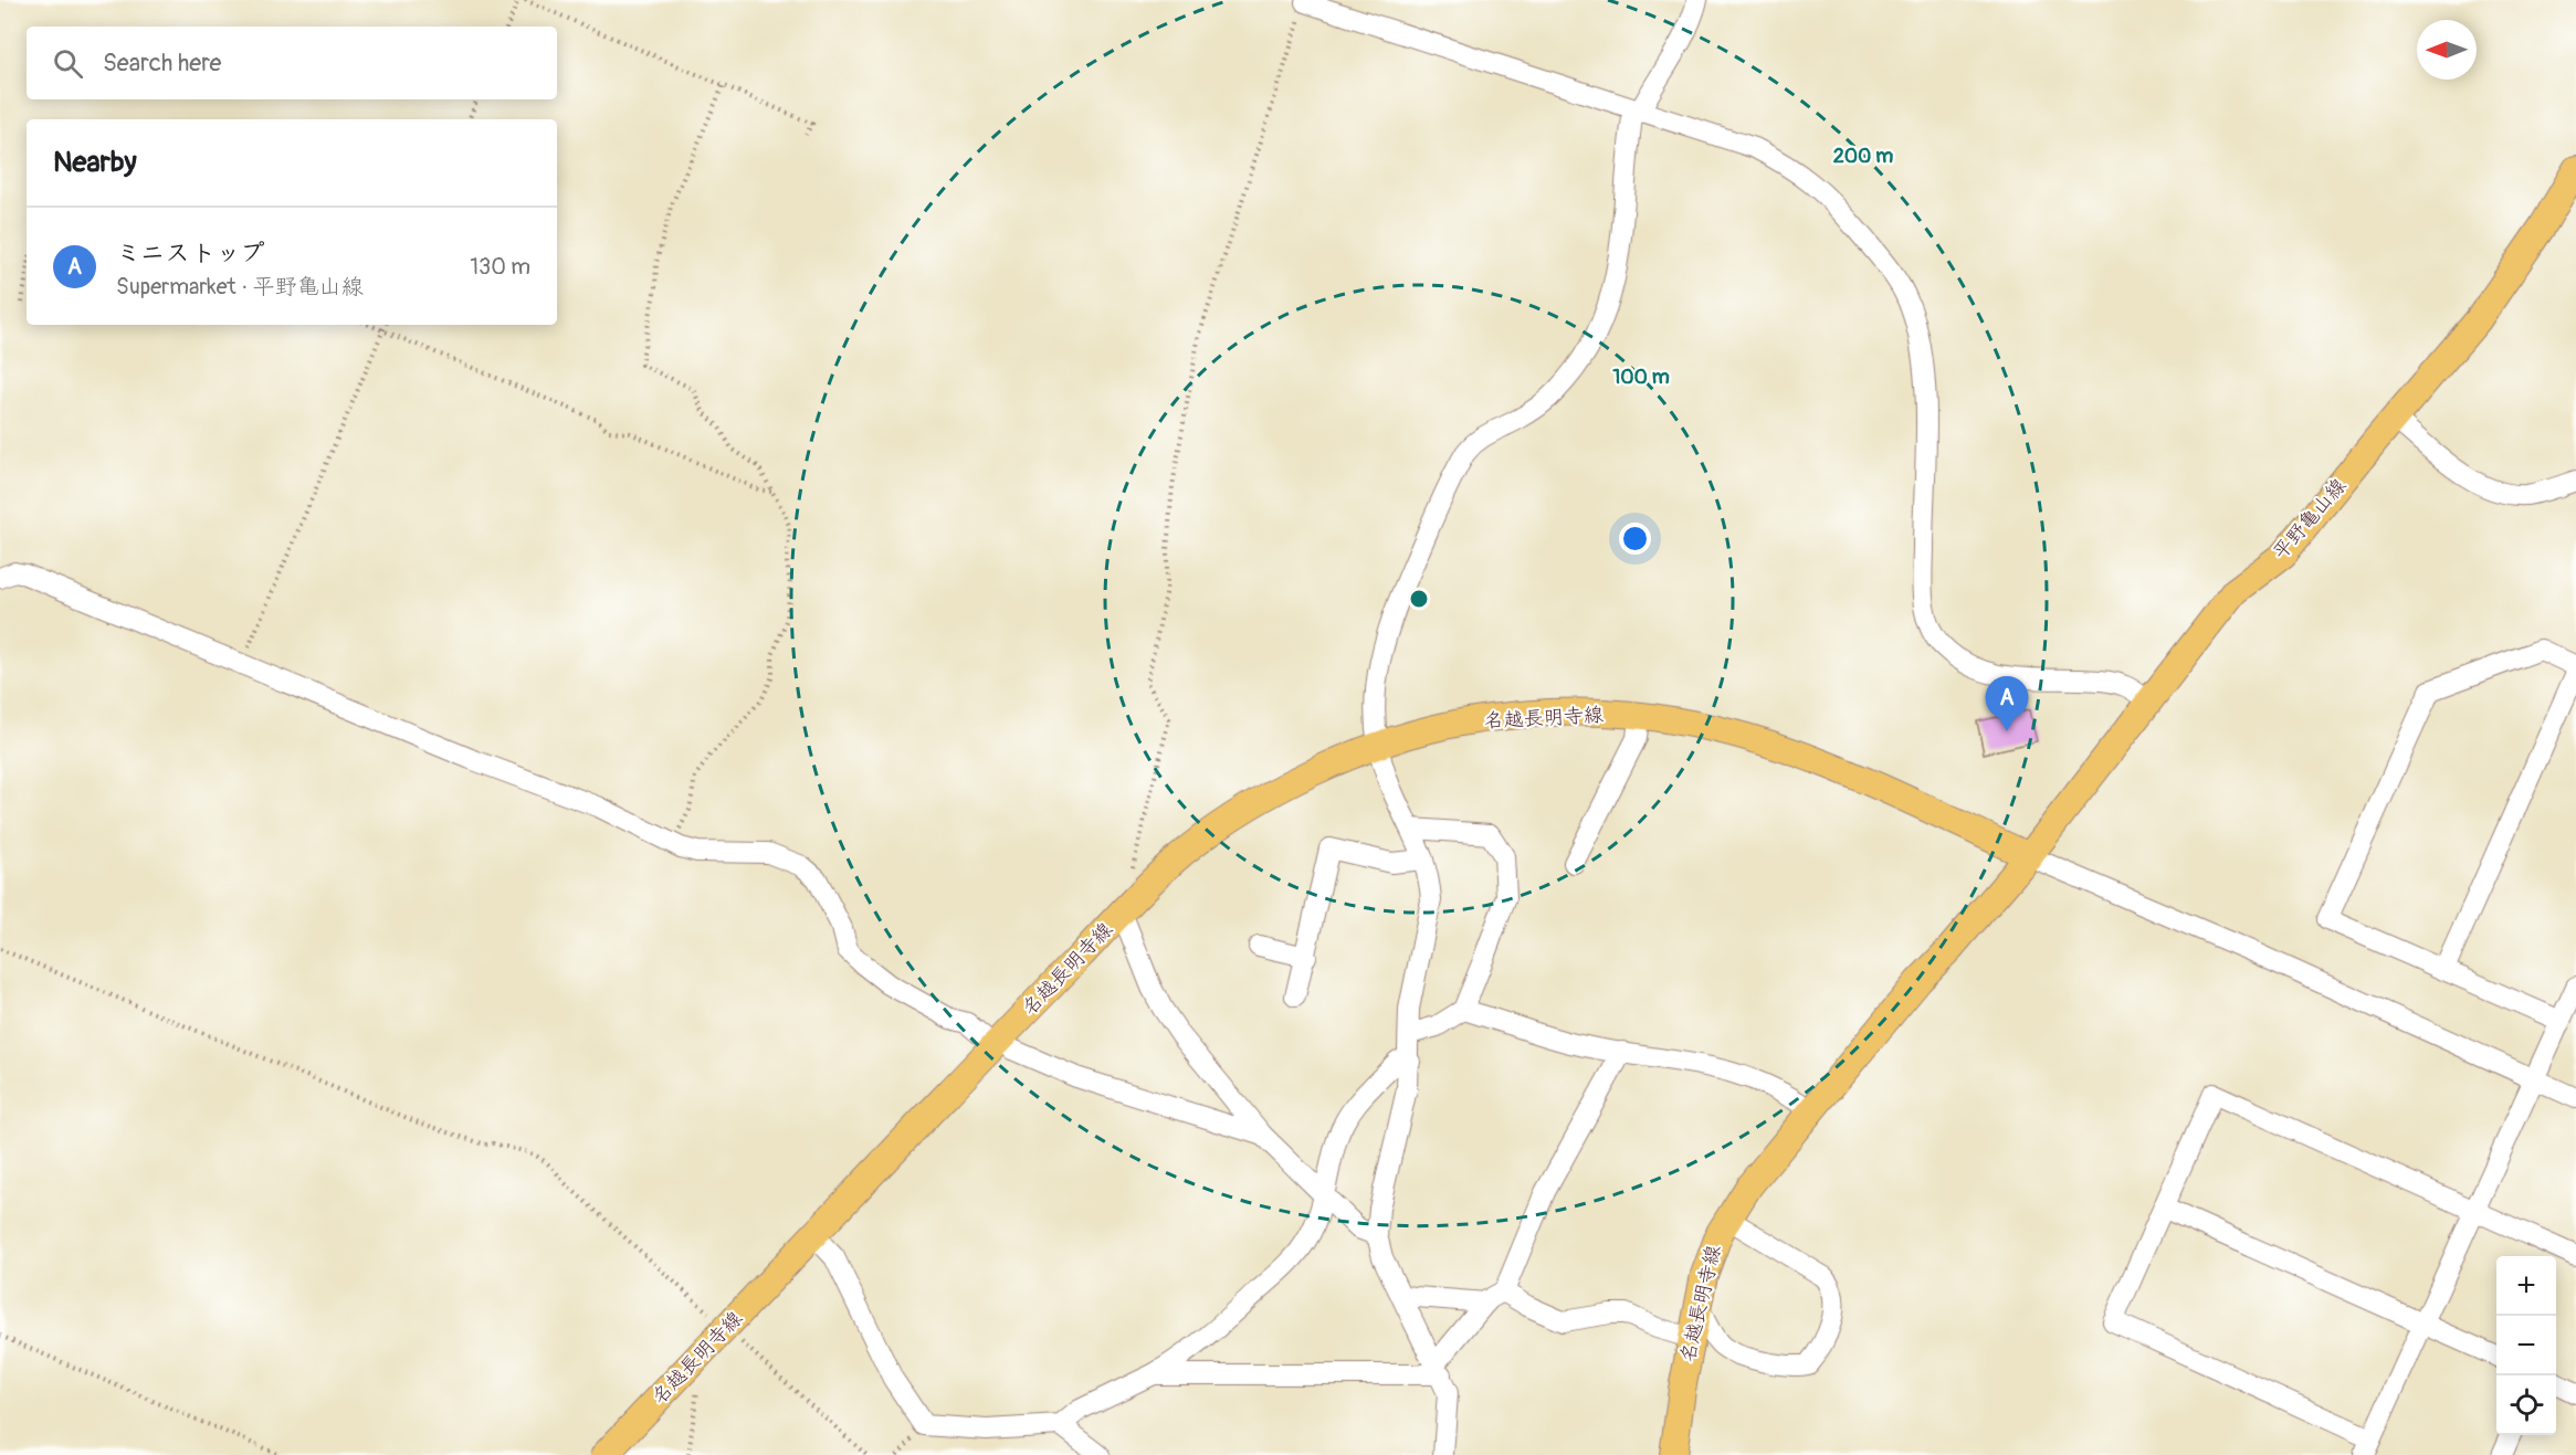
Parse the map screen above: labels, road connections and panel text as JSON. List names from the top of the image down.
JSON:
{
  "streets": {
    "main road": ["平野亀山線", "名越長明寺線"]
  },
  "crossings": [
    ["平野亀山線", "名越長明寺線"]
  ],
  "north": "left",
  "page": {
    "search": "Search here",
    "heading": "Nearby",
    "list": [
      {
        "mark": "A",
        "name": "ミニストップ",
        "note": "Supermarket · 平野亀山線",
        "value": "130 m"
      }
    ],
    "pins": "A",
    "map_buttons": ["+", "−"]
  },
  "rings": ["200 m", "100 m"]
}
